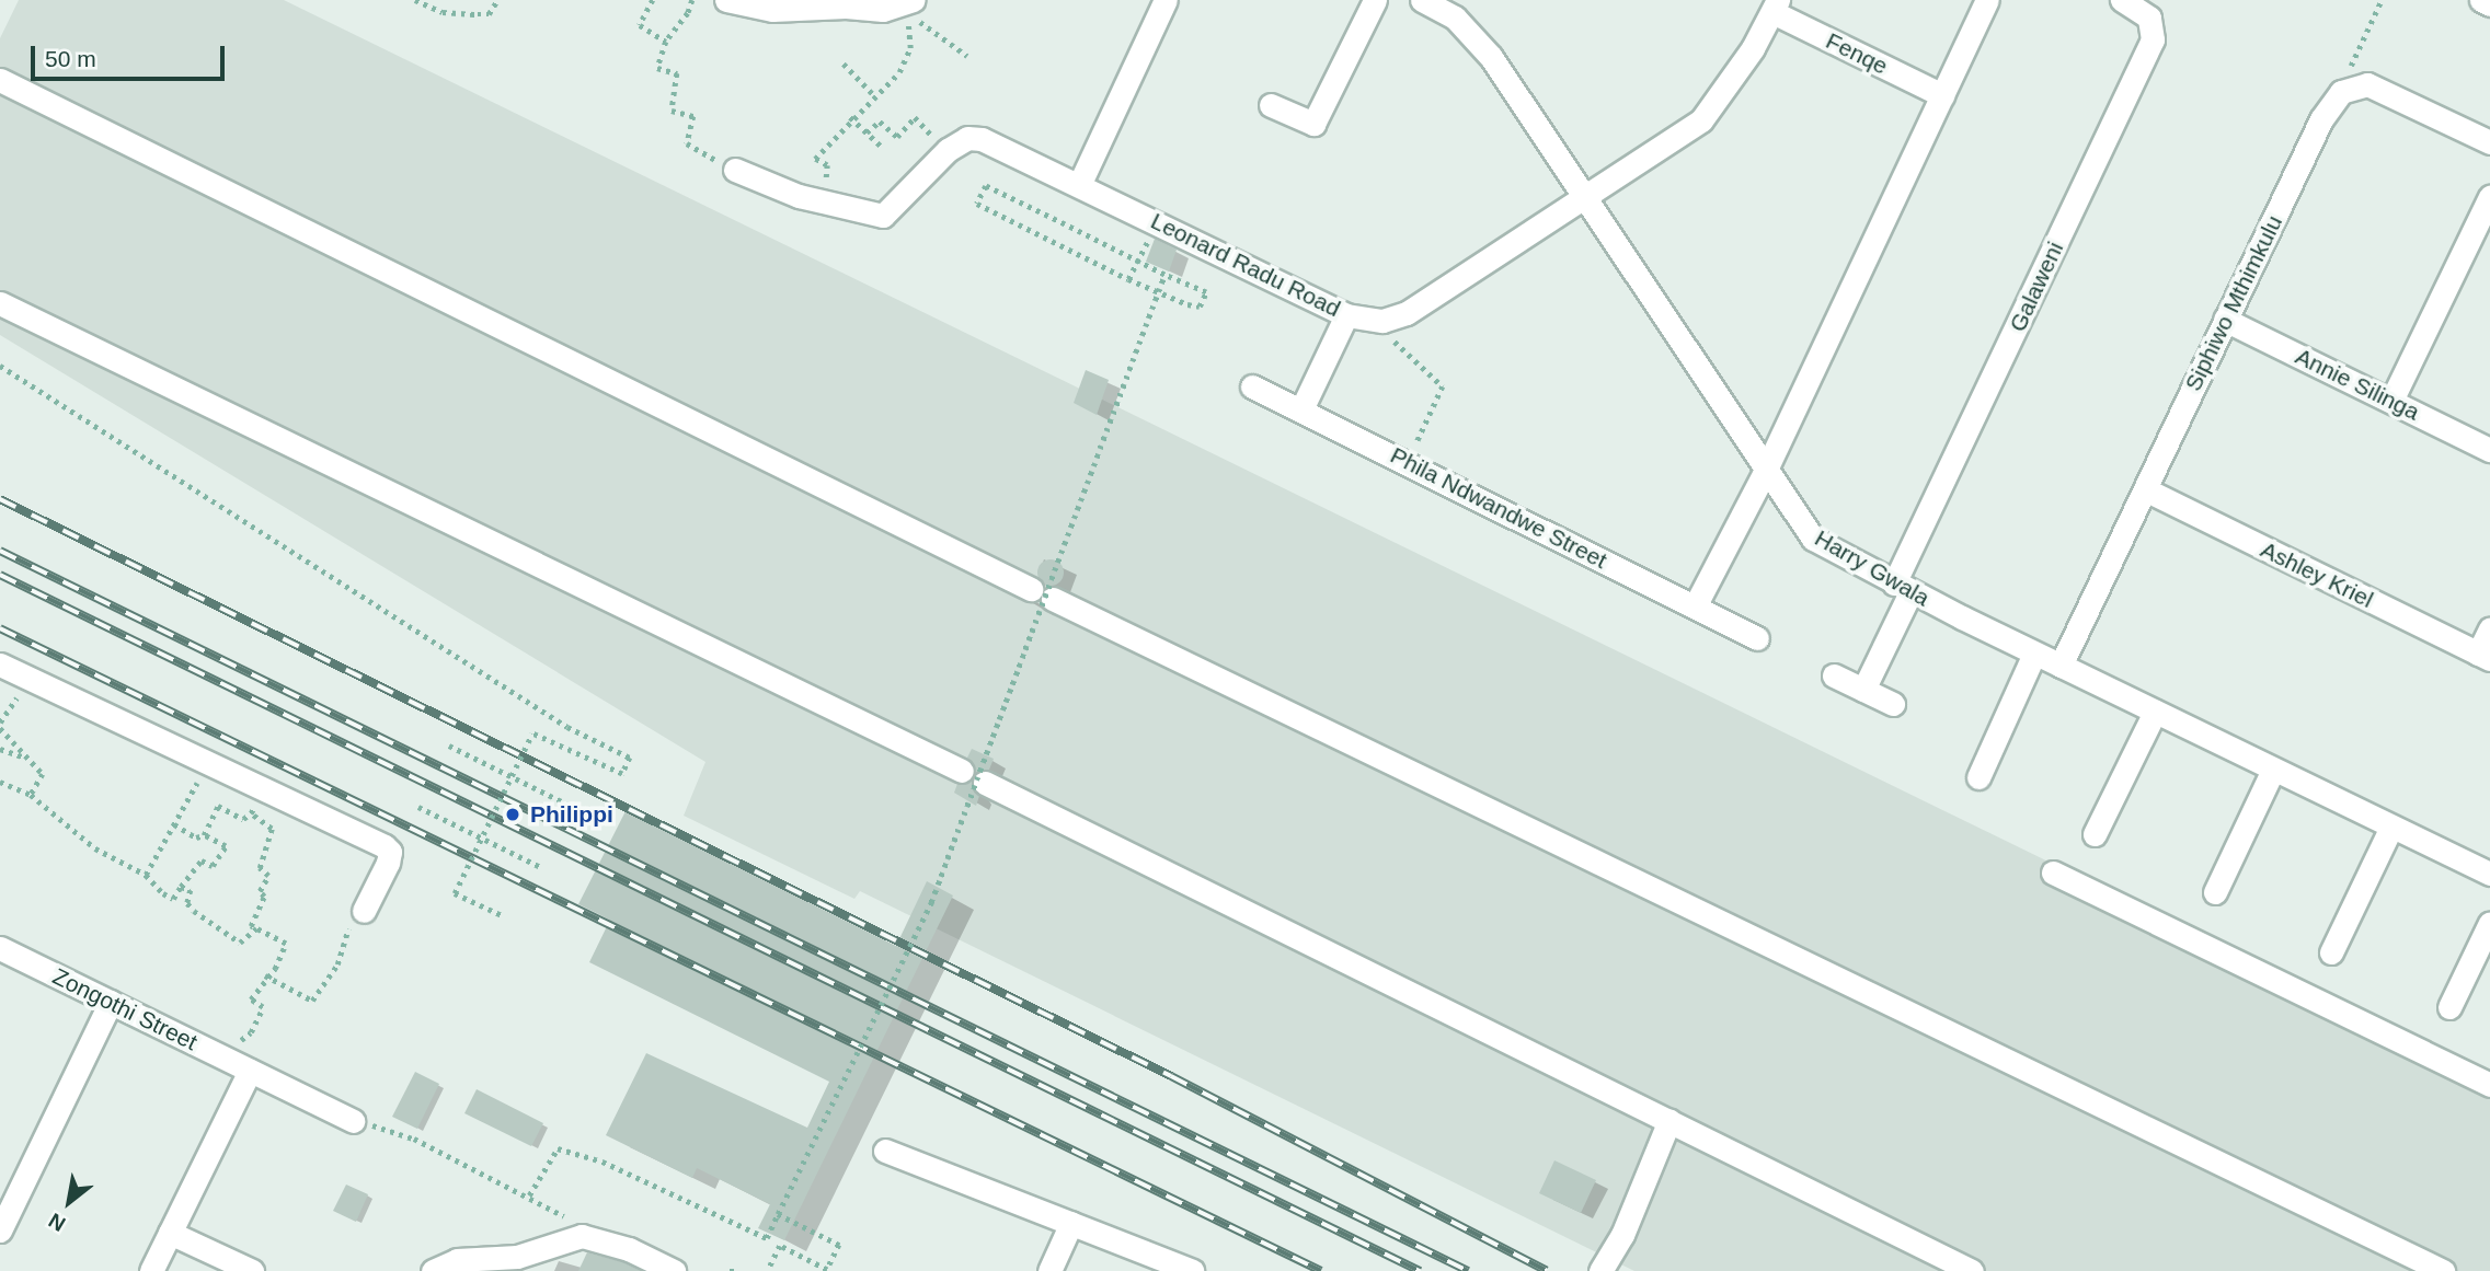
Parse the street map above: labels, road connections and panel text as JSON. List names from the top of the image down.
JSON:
{
  "streets": {
    "street": [
      "Fenqe",
      "Leonard Radu Road",
      "Galaweni",
      "Siphiwo Mthimkulu",
      "Annie Silinga",
      "Phila Ndwandwe Street",
      "Harry Gwala",
      "Ashley Kriel",
      "Zongothi Street"
    ]
  },
  "crossings": [
    ["Fenqe", "Leonard Radu Road"],
    ["Leonard Radu Road", "Harry Gwala"],
    ["Galaweni", "Harry Gwala"],
    ["Siphiwo Mthimkulu", "Annie Silinga"],
    ["Siphiwo Mthimkulu", "Harry Gwala"],
    ["Siphiwo Mthimkulu", "Ashley Kriel"]
  ],
  "places": ["Philippi"],
  "scale_bar": "50 m",
  "north": "bottom left"
}
